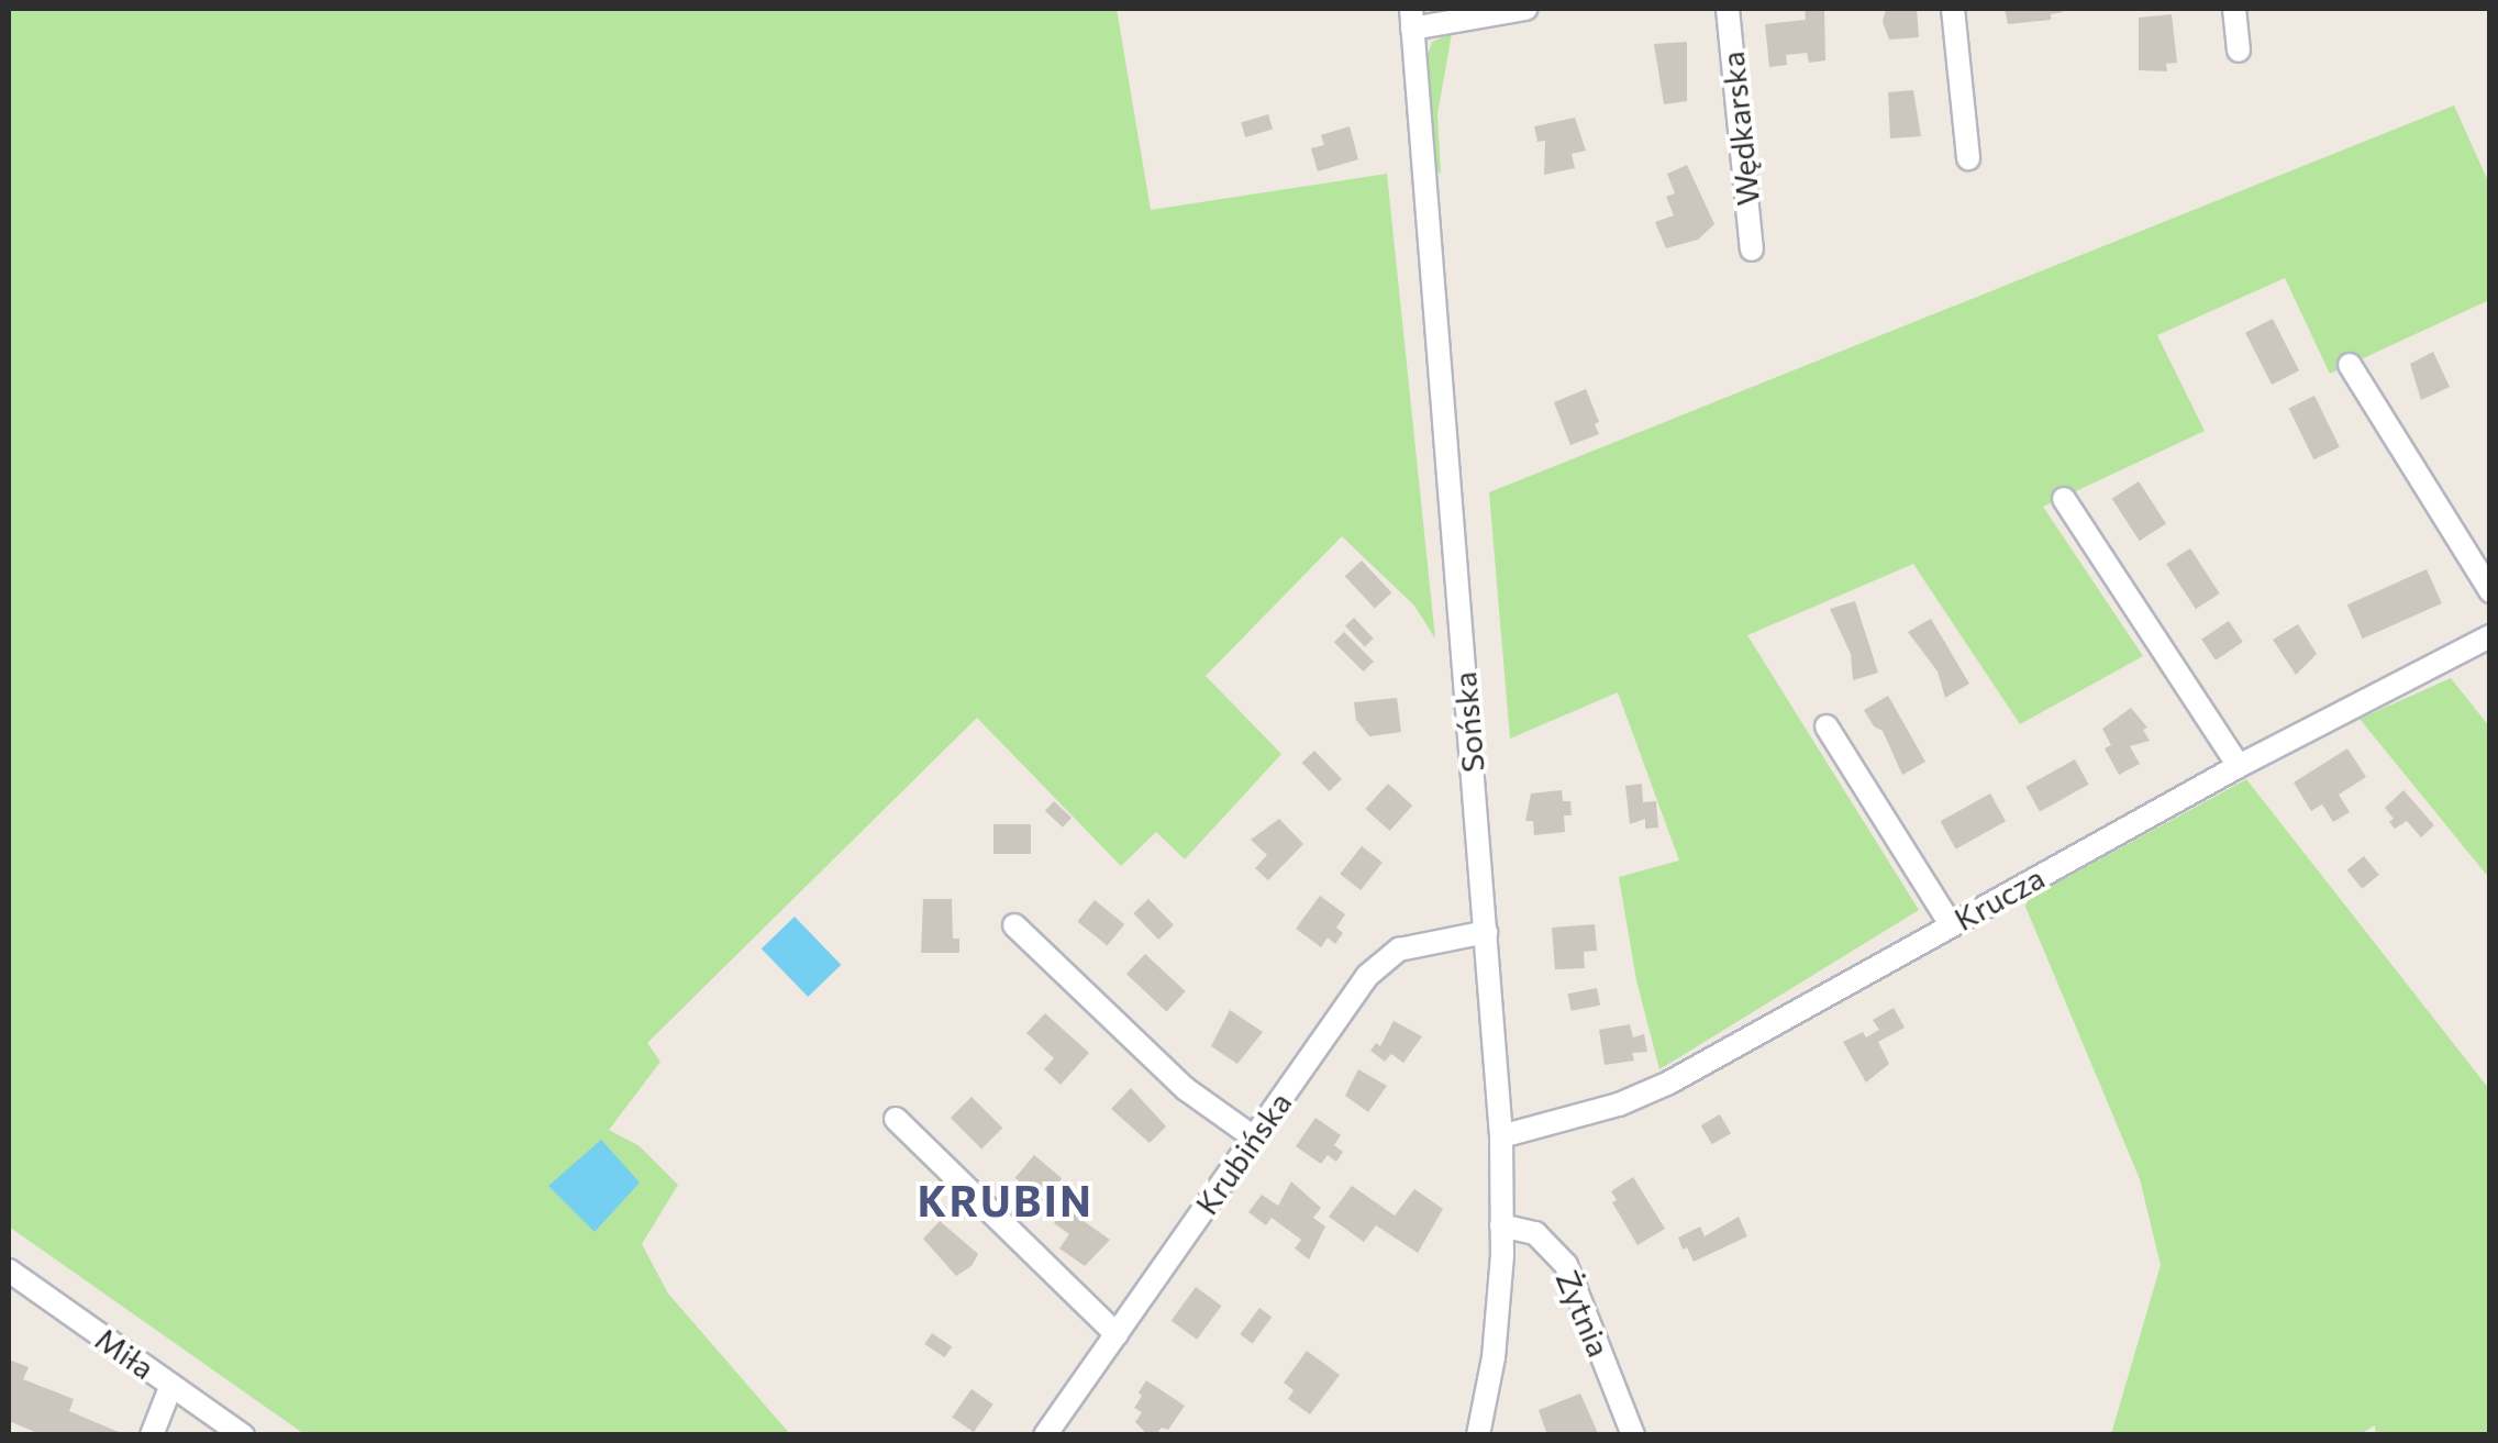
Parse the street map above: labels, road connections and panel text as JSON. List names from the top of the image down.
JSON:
{
  "streets": {
    "street": [
      "Wędkarska",
      "Sońska",
      "Krucza",
      "Krubińska",
      "Żytnia",
      "Miła"
    ]
  },
  "crossings": [
    ["Sońska", "Krucza"],
    ["Sońska", "Krubińska"],
    ["Sońska", "Żytnia"]
  ],
  "districts": ["KRUBIN"]
}
